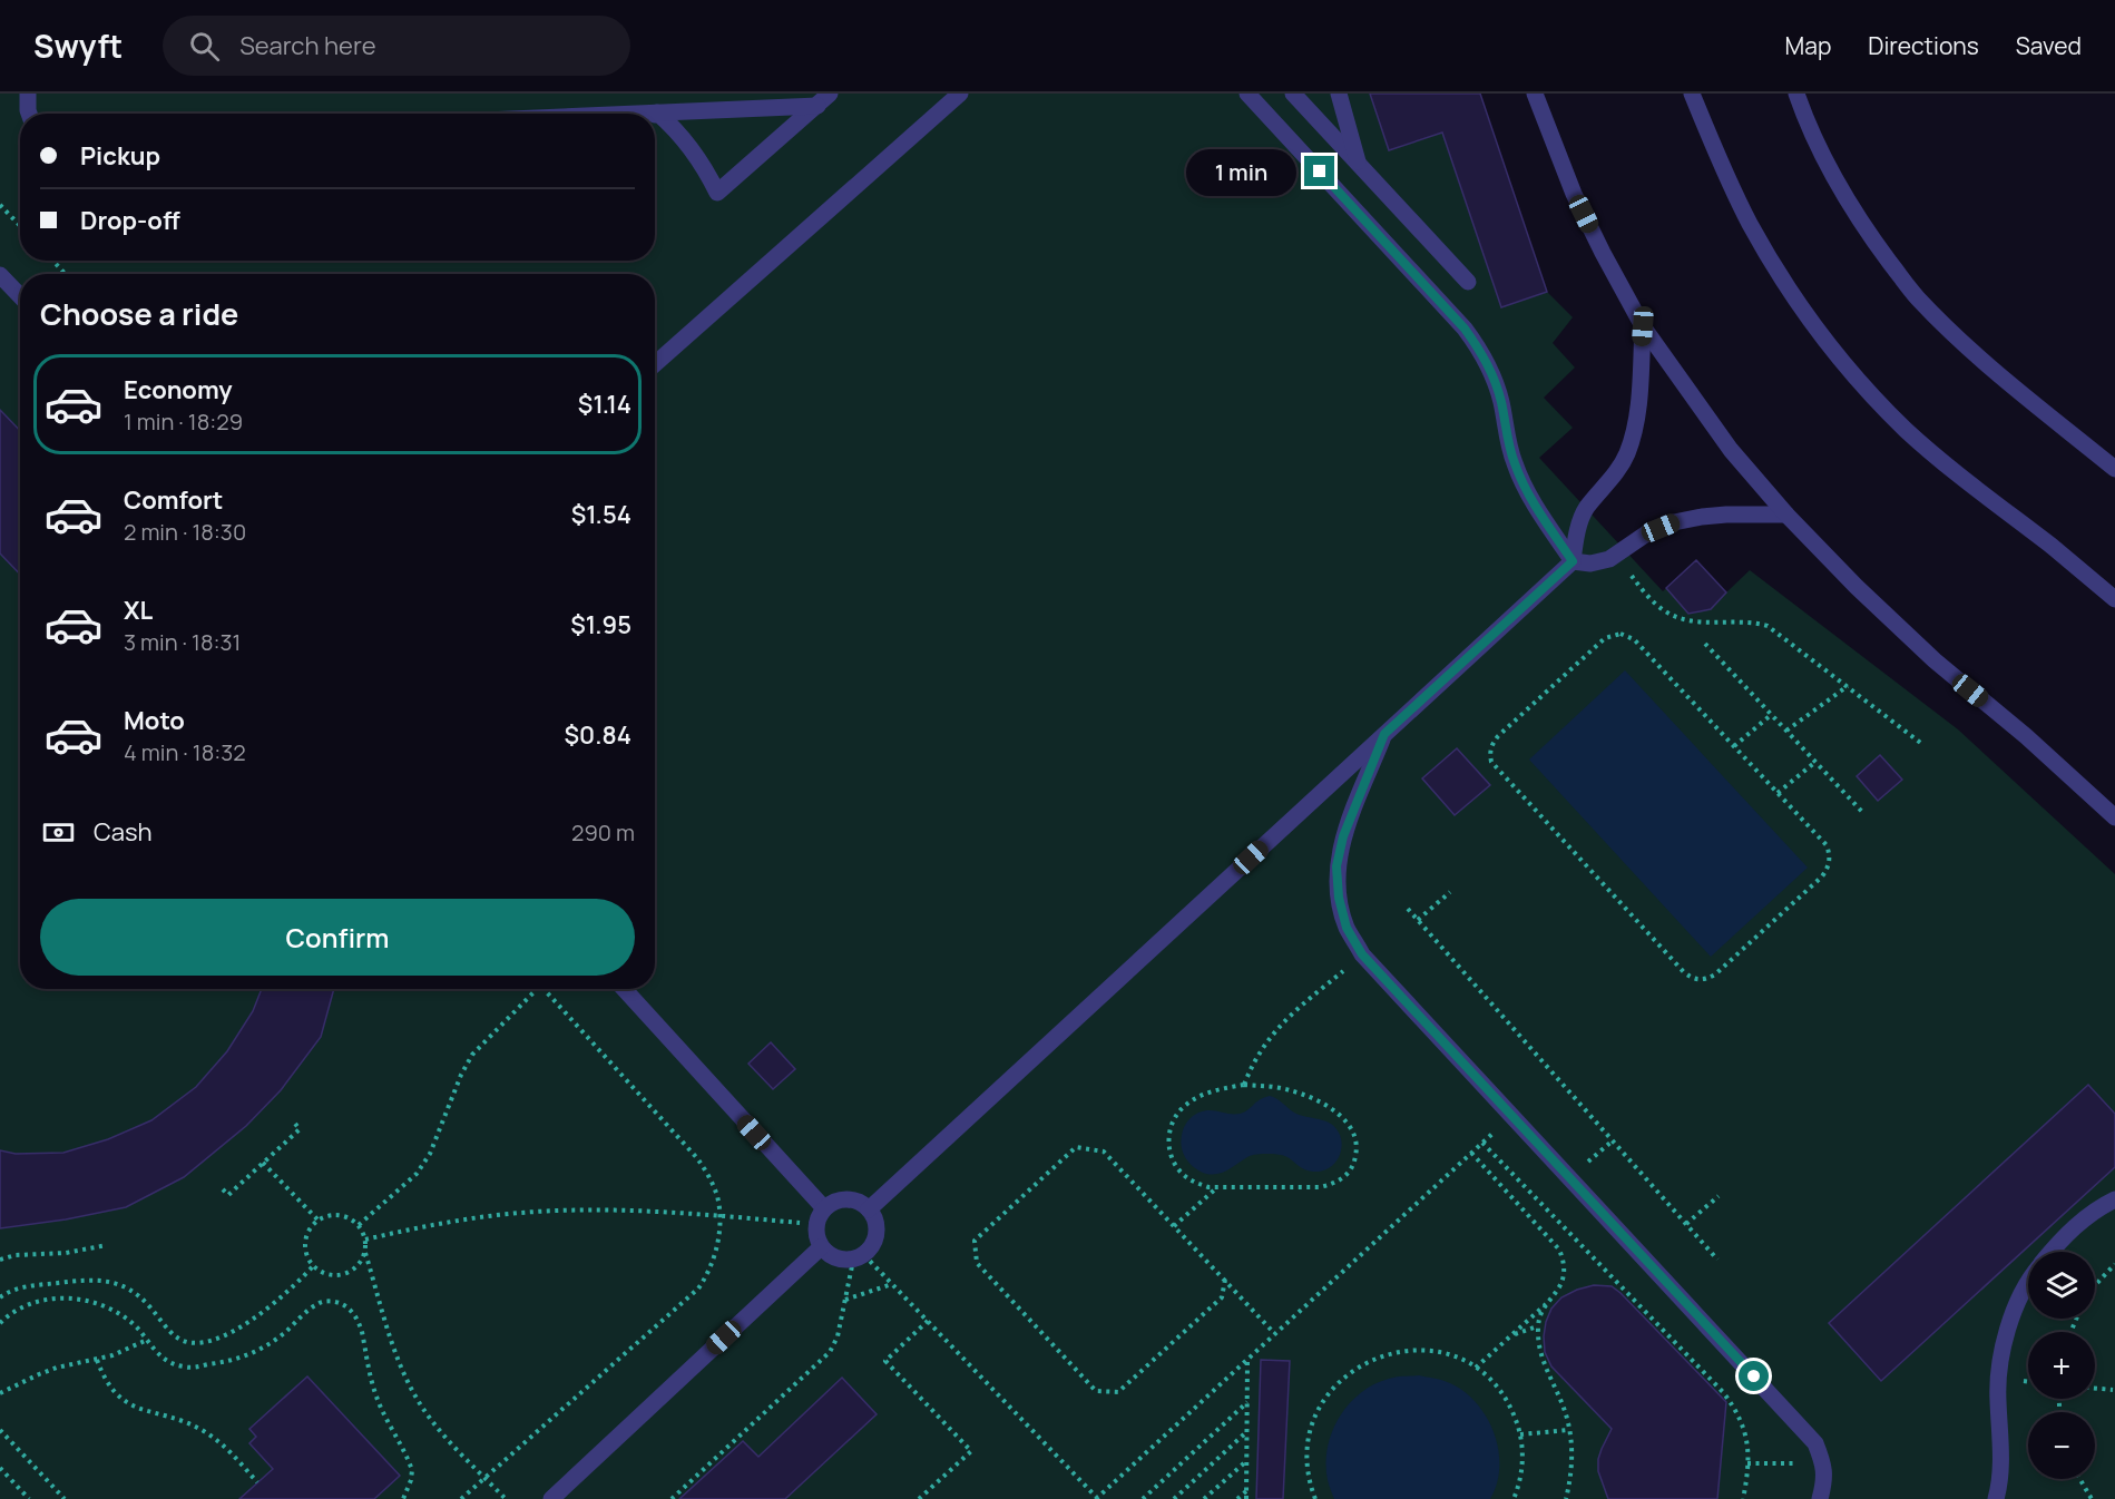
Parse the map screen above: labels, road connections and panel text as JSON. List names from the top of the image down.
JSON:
{
  "page": {
    "header": "Swyft",
    "search": "Search here",
    "nav": ["Map", "Directions", "Saved"],
    "banner": ["Pickup", "Drop-off"],
    "bubble": "1 min",
    "heading": "Choose a ride",
    "list": [
      {
        "name": "Economy",
        "note": "1 min · 18:29",
        "value": "$1.14"
      },
      {
        "name": "Comfort",
        "note": "2 min · 18:30",
        "value": "$1.54"
      },
      {
        "name": "XL",
        "note": "3 min · 18:31",
        "value": "$1.95"
      },
      {
        "name": "Moto",
        "note": "4 min · 18:32",
        "value": "$0.84"
      }
    ],
    "pay": ["Cash", "290 m"],
    "buttons": "Confirm",
    "map_buttons": ["+", "−"]
  }
}
